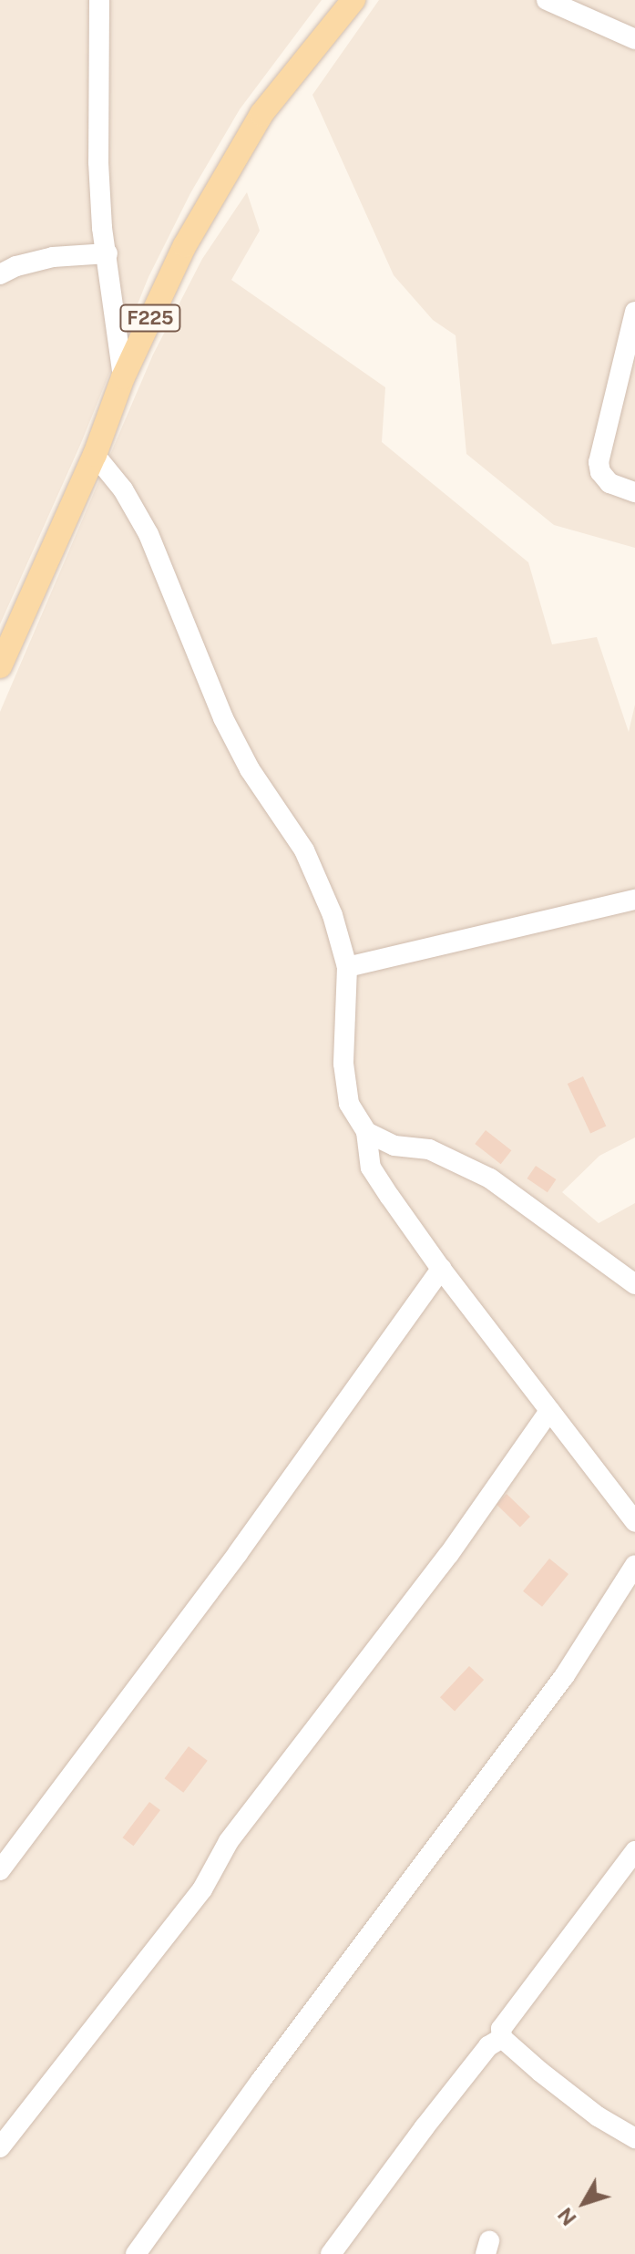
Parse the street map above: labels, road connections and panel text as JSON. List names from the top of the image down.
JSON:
{
  "streets": {
    "main road": ["F225"]
  },
  "north": "bottom left"
}
